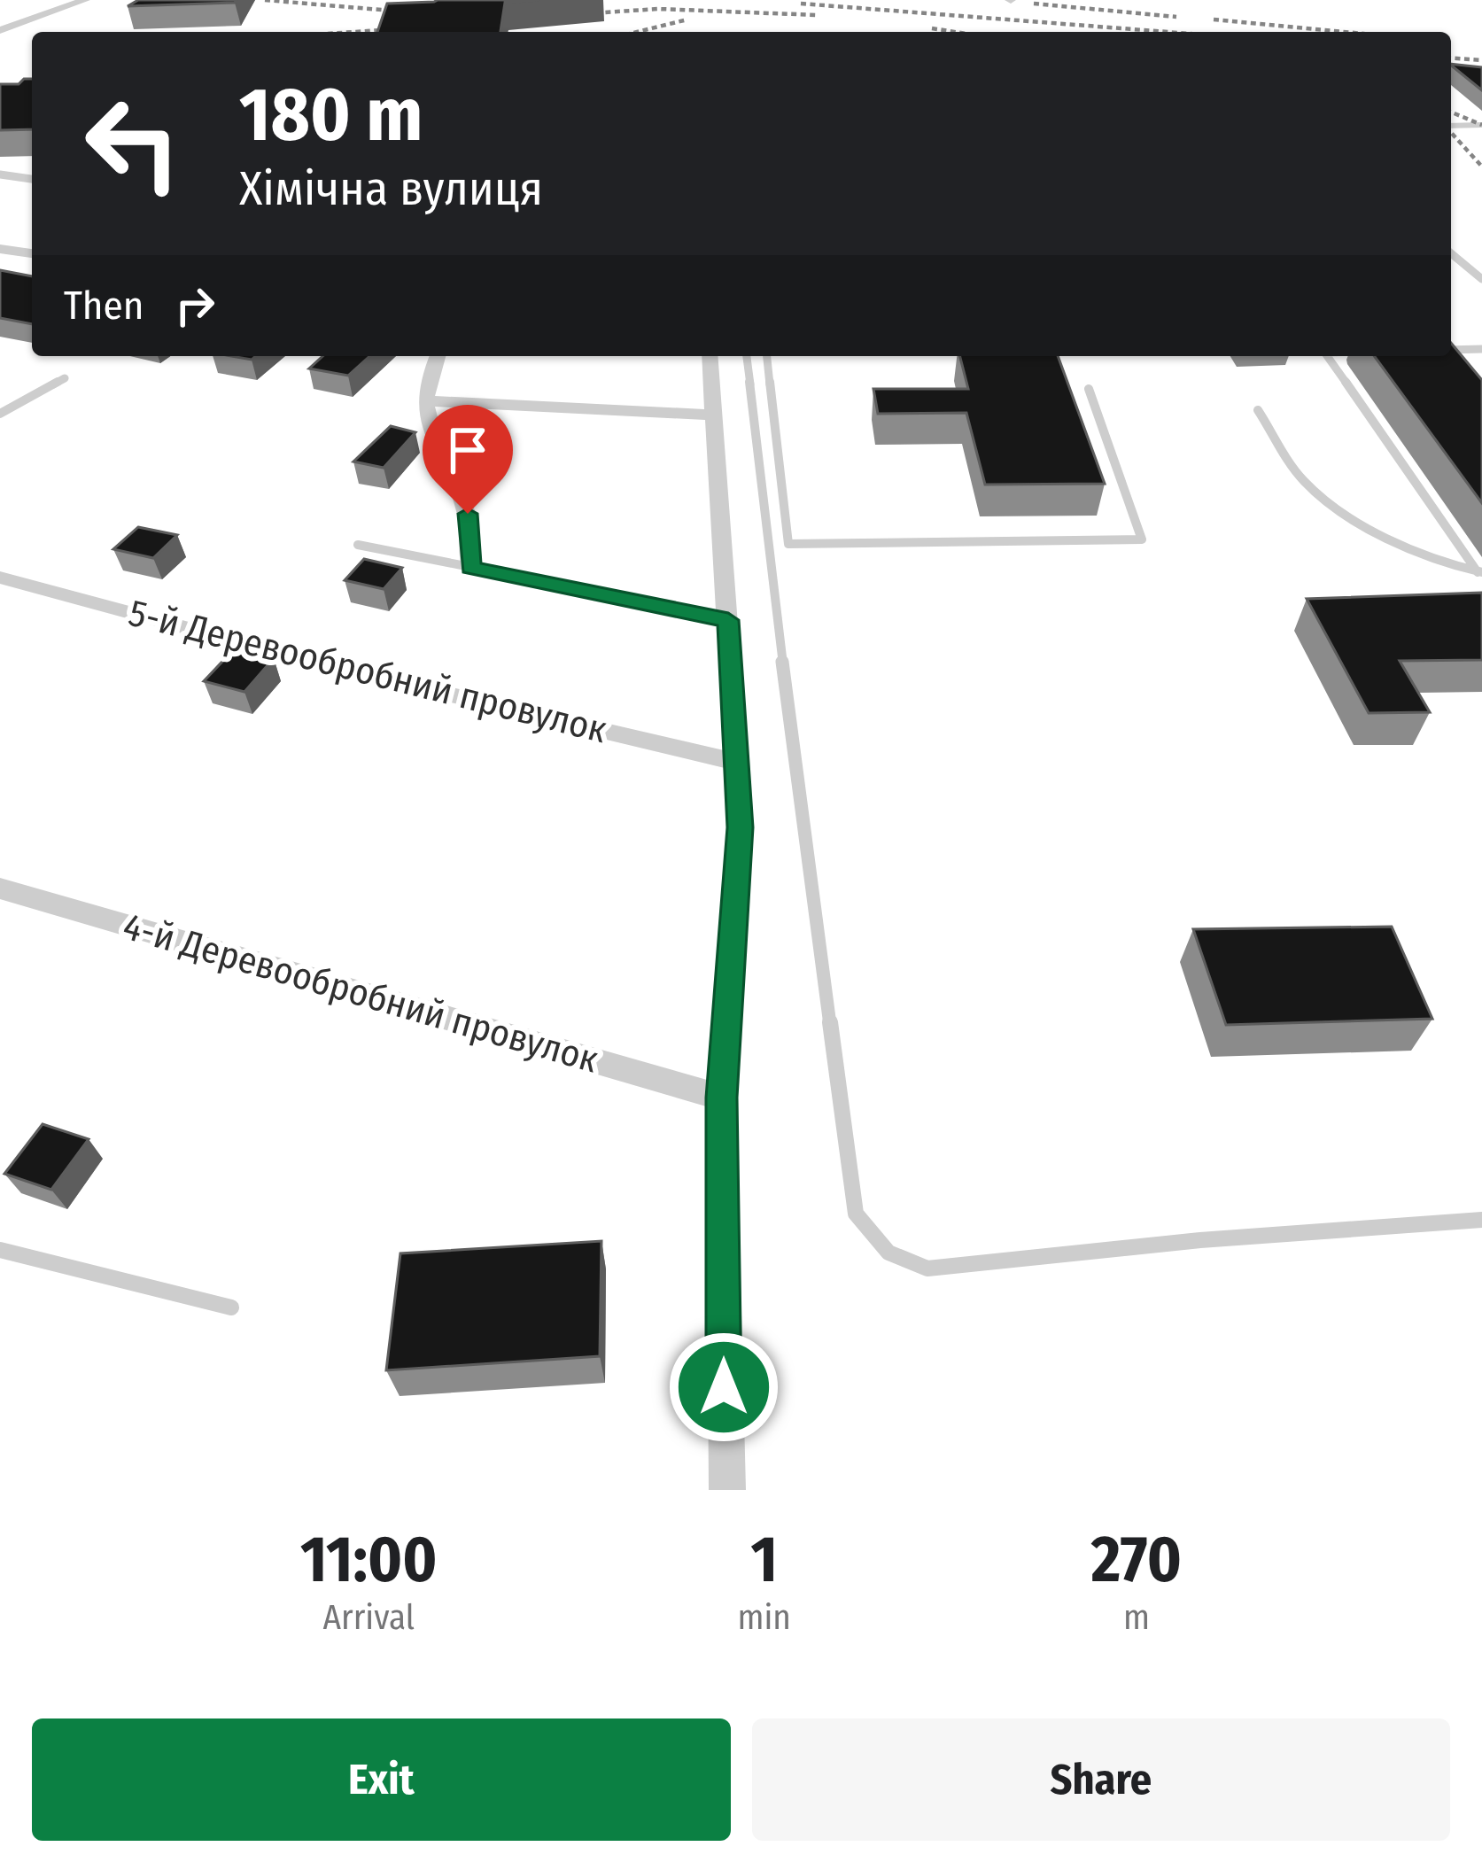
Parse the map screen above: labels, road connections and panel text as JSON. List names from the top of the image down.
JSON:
{
  "streets": {
    "street": ["5-й Деревообробний провулок", "4-й Деревообробний провулок"]
  },
  "page": {
    "turn": ["180 m", "Хімічна вулиця"],
    "then": "Then",
    "eta": [
      "11:00",
      "Arrival",
      "1",
      "min",
      "270",
      "m"
    ],
    "buttons": ["Exit", "Share"]
  }
}
